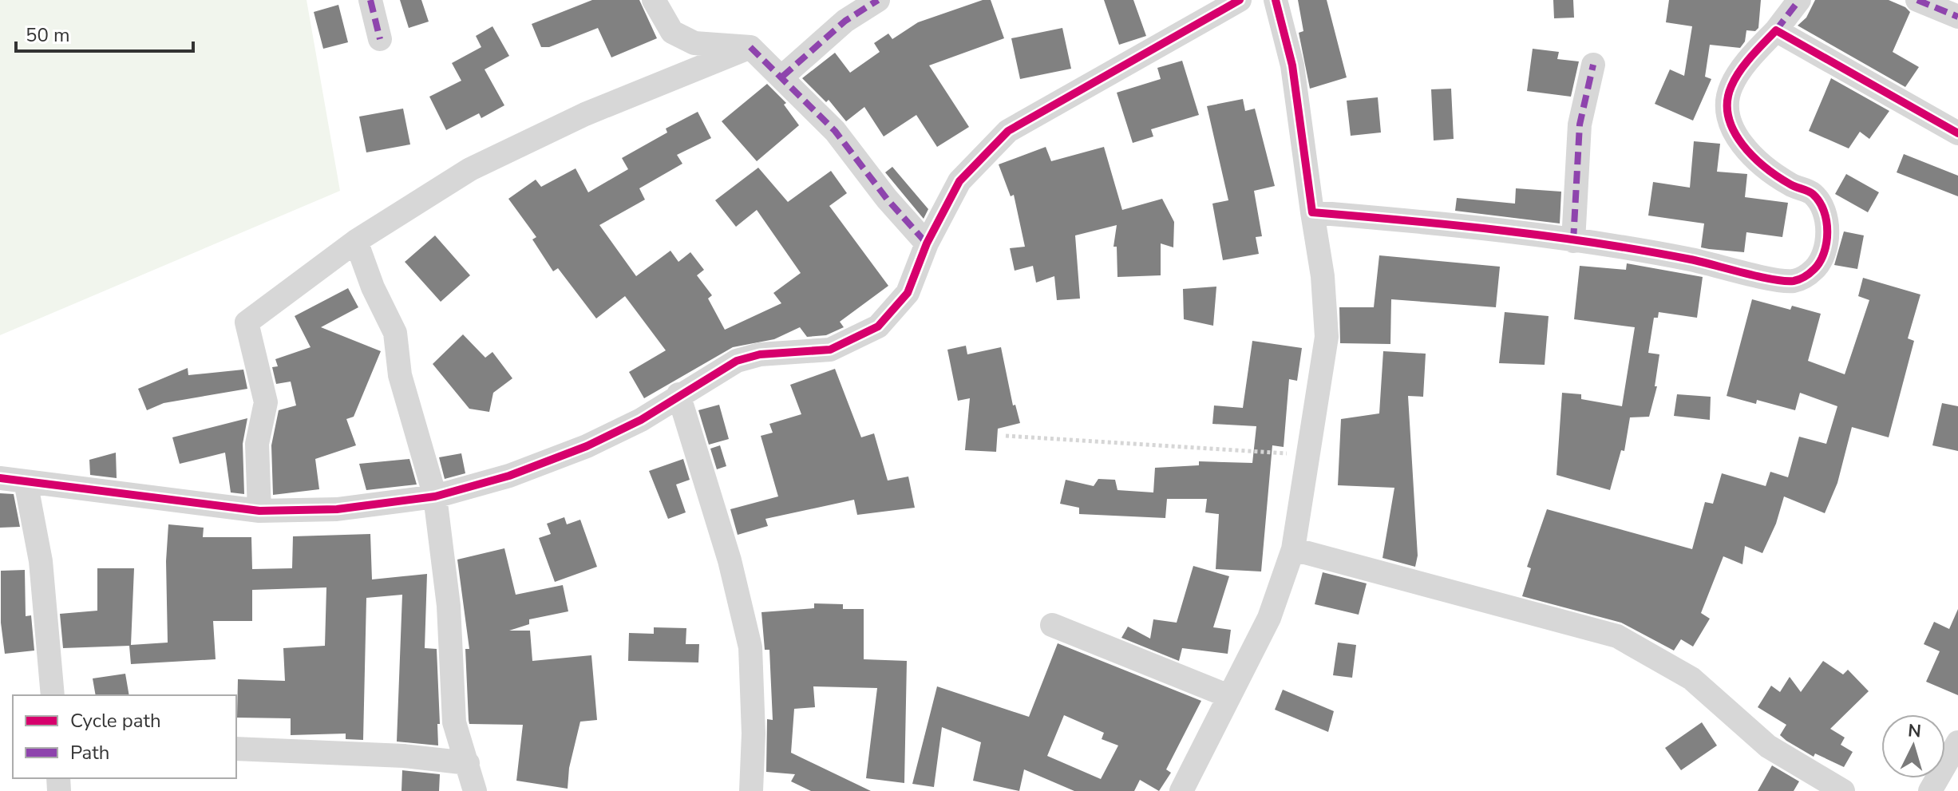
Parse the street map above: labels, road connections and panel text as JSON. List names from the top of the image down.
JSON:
{
  "legend": ["Cycle path", "Path"],
  "scale_bar": "50 m",
  "north": "top"
}
